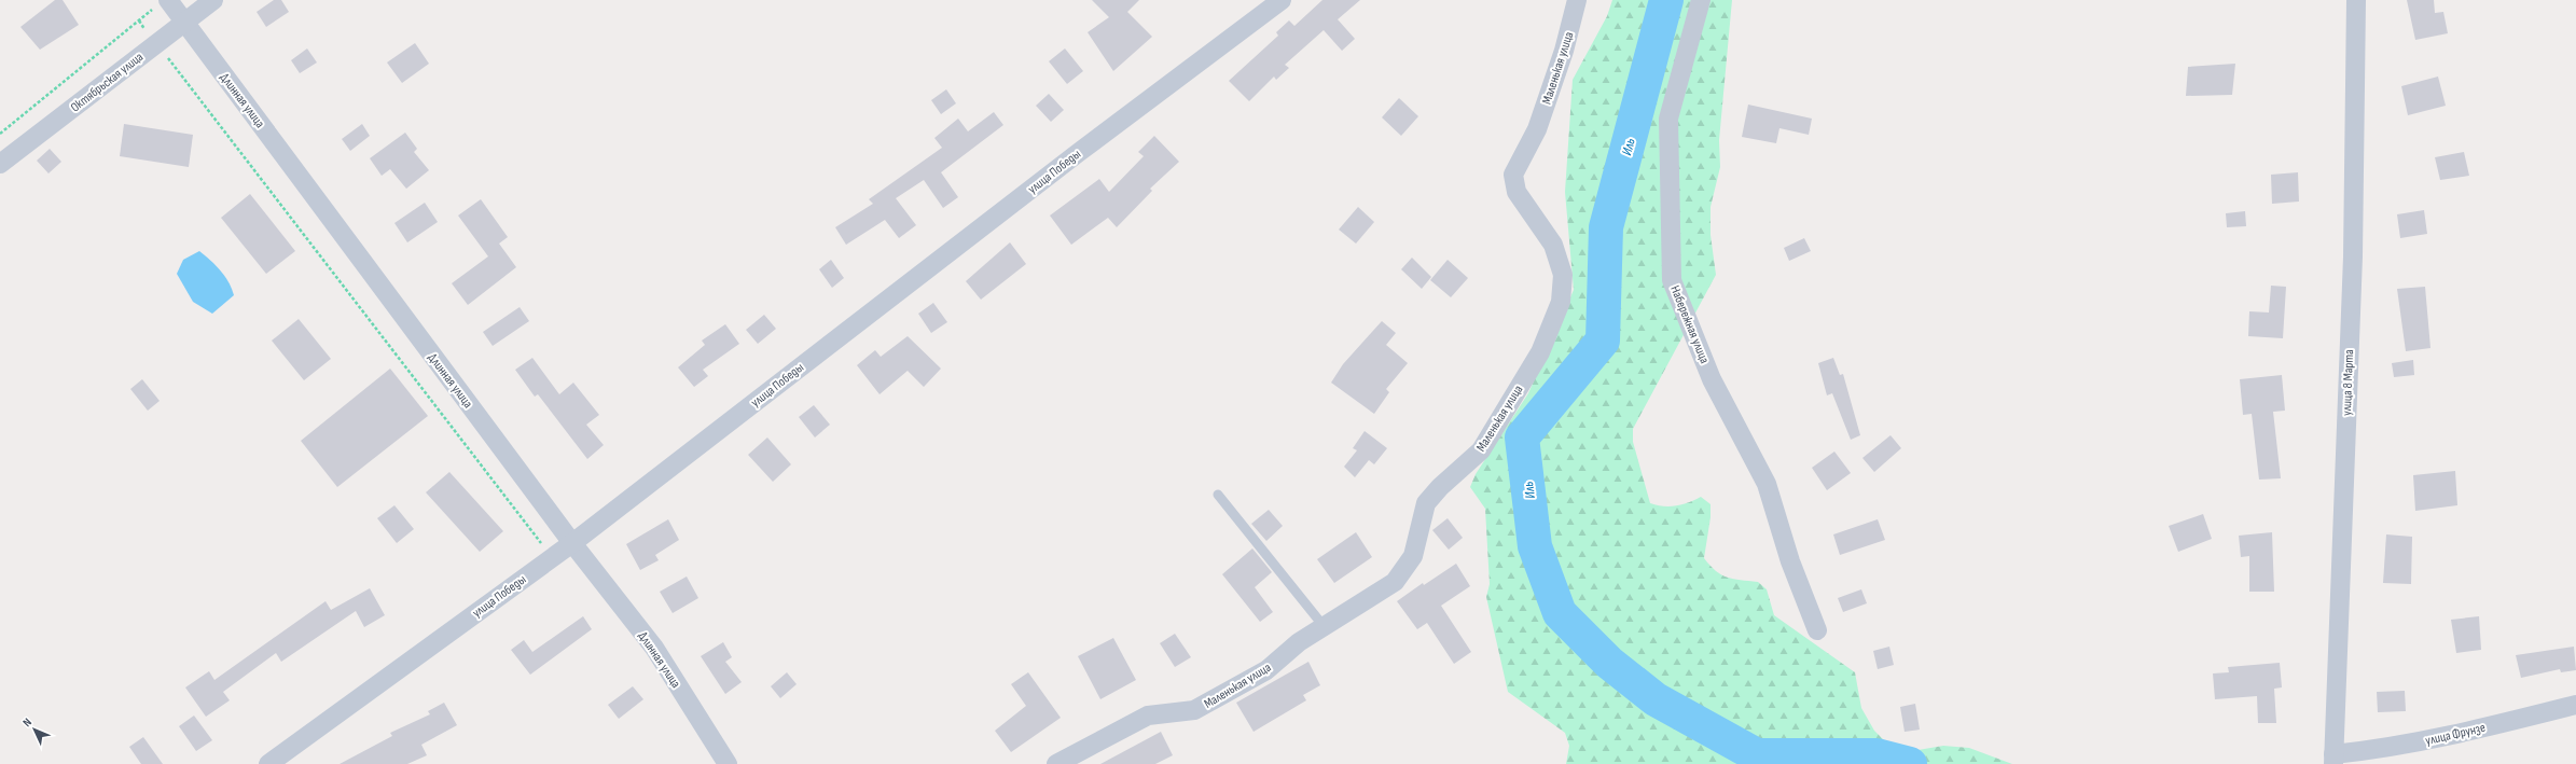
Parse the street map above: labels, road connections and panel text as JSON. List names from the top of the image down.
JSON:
{
  "streets": {
    "street": [
      "Маленькая улица",
      "Октябрьская улица",
      "Длинная улица",
      "улица Победы",
      "Набережная улица",
      "улица 8 Марта",
      "улица Фрунзе"
    ]
  },
  "crossings": [
    ["Октябрьская улица", "Длинная улица"],
    ["Длинная улица", "улица Победы"],
    ["улица 8 Марта", "улица Фрунзе"]
  ],
  "water": ["Иль"],
  "north": "top left"
}
